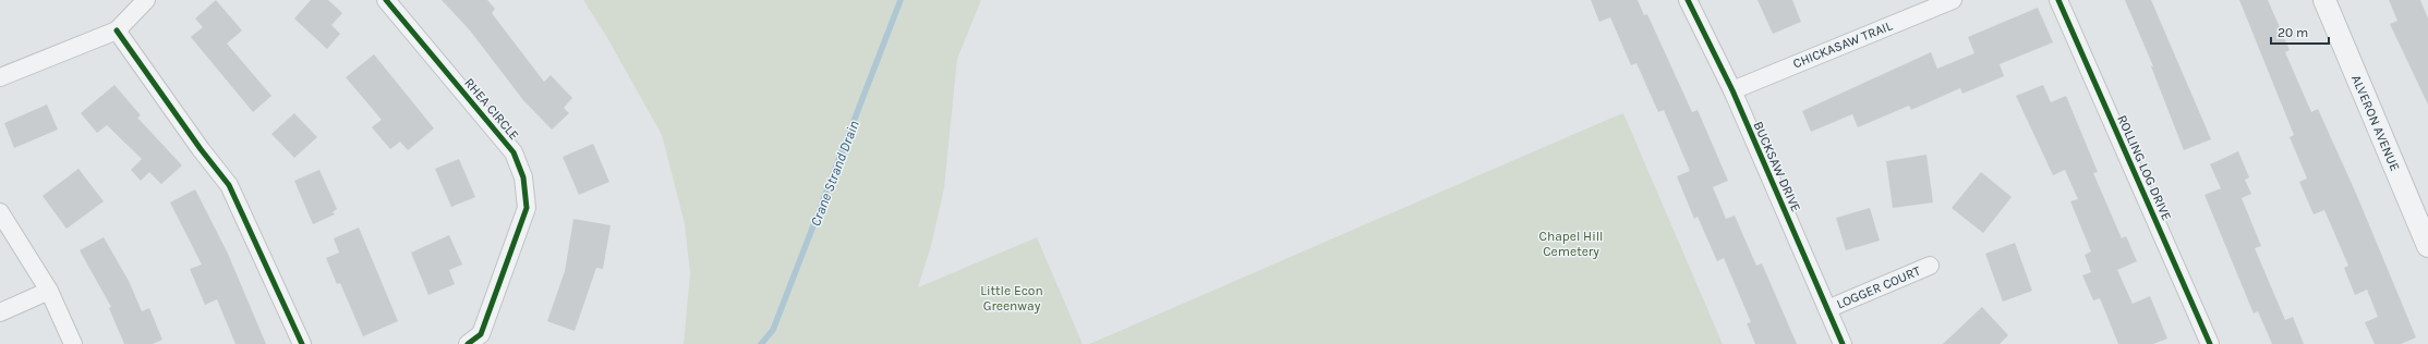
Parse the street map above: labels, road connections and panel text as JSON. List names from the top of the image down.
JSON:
{
  "streets": {
    "street": [
      "CHICKASAW TRAIL",
      "RHEA CIRCLE",
      "ALVERON AVENUE",
      "BUCKSAW DRIVE",
      "ROLLING LOG DRIVE",
      "LOGGER COURT"
    ]
  },
  "crossings": [
    ["CHICKASAW TRAIL", "BUCKSAW DRIVE"],
    ["BUCKSAW DRIVE", "LOGGER COURT"]
  ],
  "water": ["Crane Strand Drain"],
  "parks": ["Chapel Hill Cemetery", "Little Econ Greenway"],
  "scale_bar": "20 m"
}
